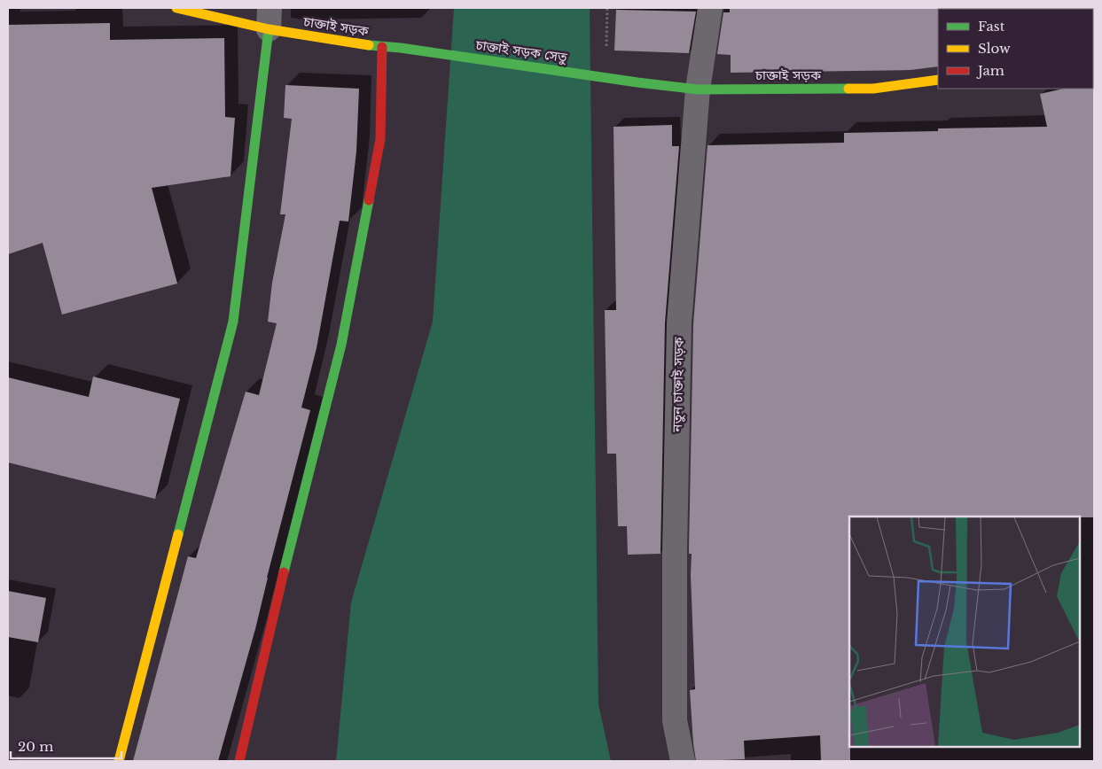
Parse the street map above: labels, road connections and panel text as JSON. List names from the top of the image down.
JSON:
{
  "streets": {
    "street": ["চাক্তাই সড়ক", "চাক্তাই সড়ক সেতু", "নতুন চাক্তাই সড়ক"]
  },
  "crossings": [
    ["চাক্তাই সড়ক", "চাক্তাই সড়ক সেতু"],
    ["চাক্তাই সড়ক", "নতুন চাক্তাই সড়ক"]
  ],
  "legend": ["Fast", "Slow", "Jam"],
  "scale_bar": "20 m"
}
